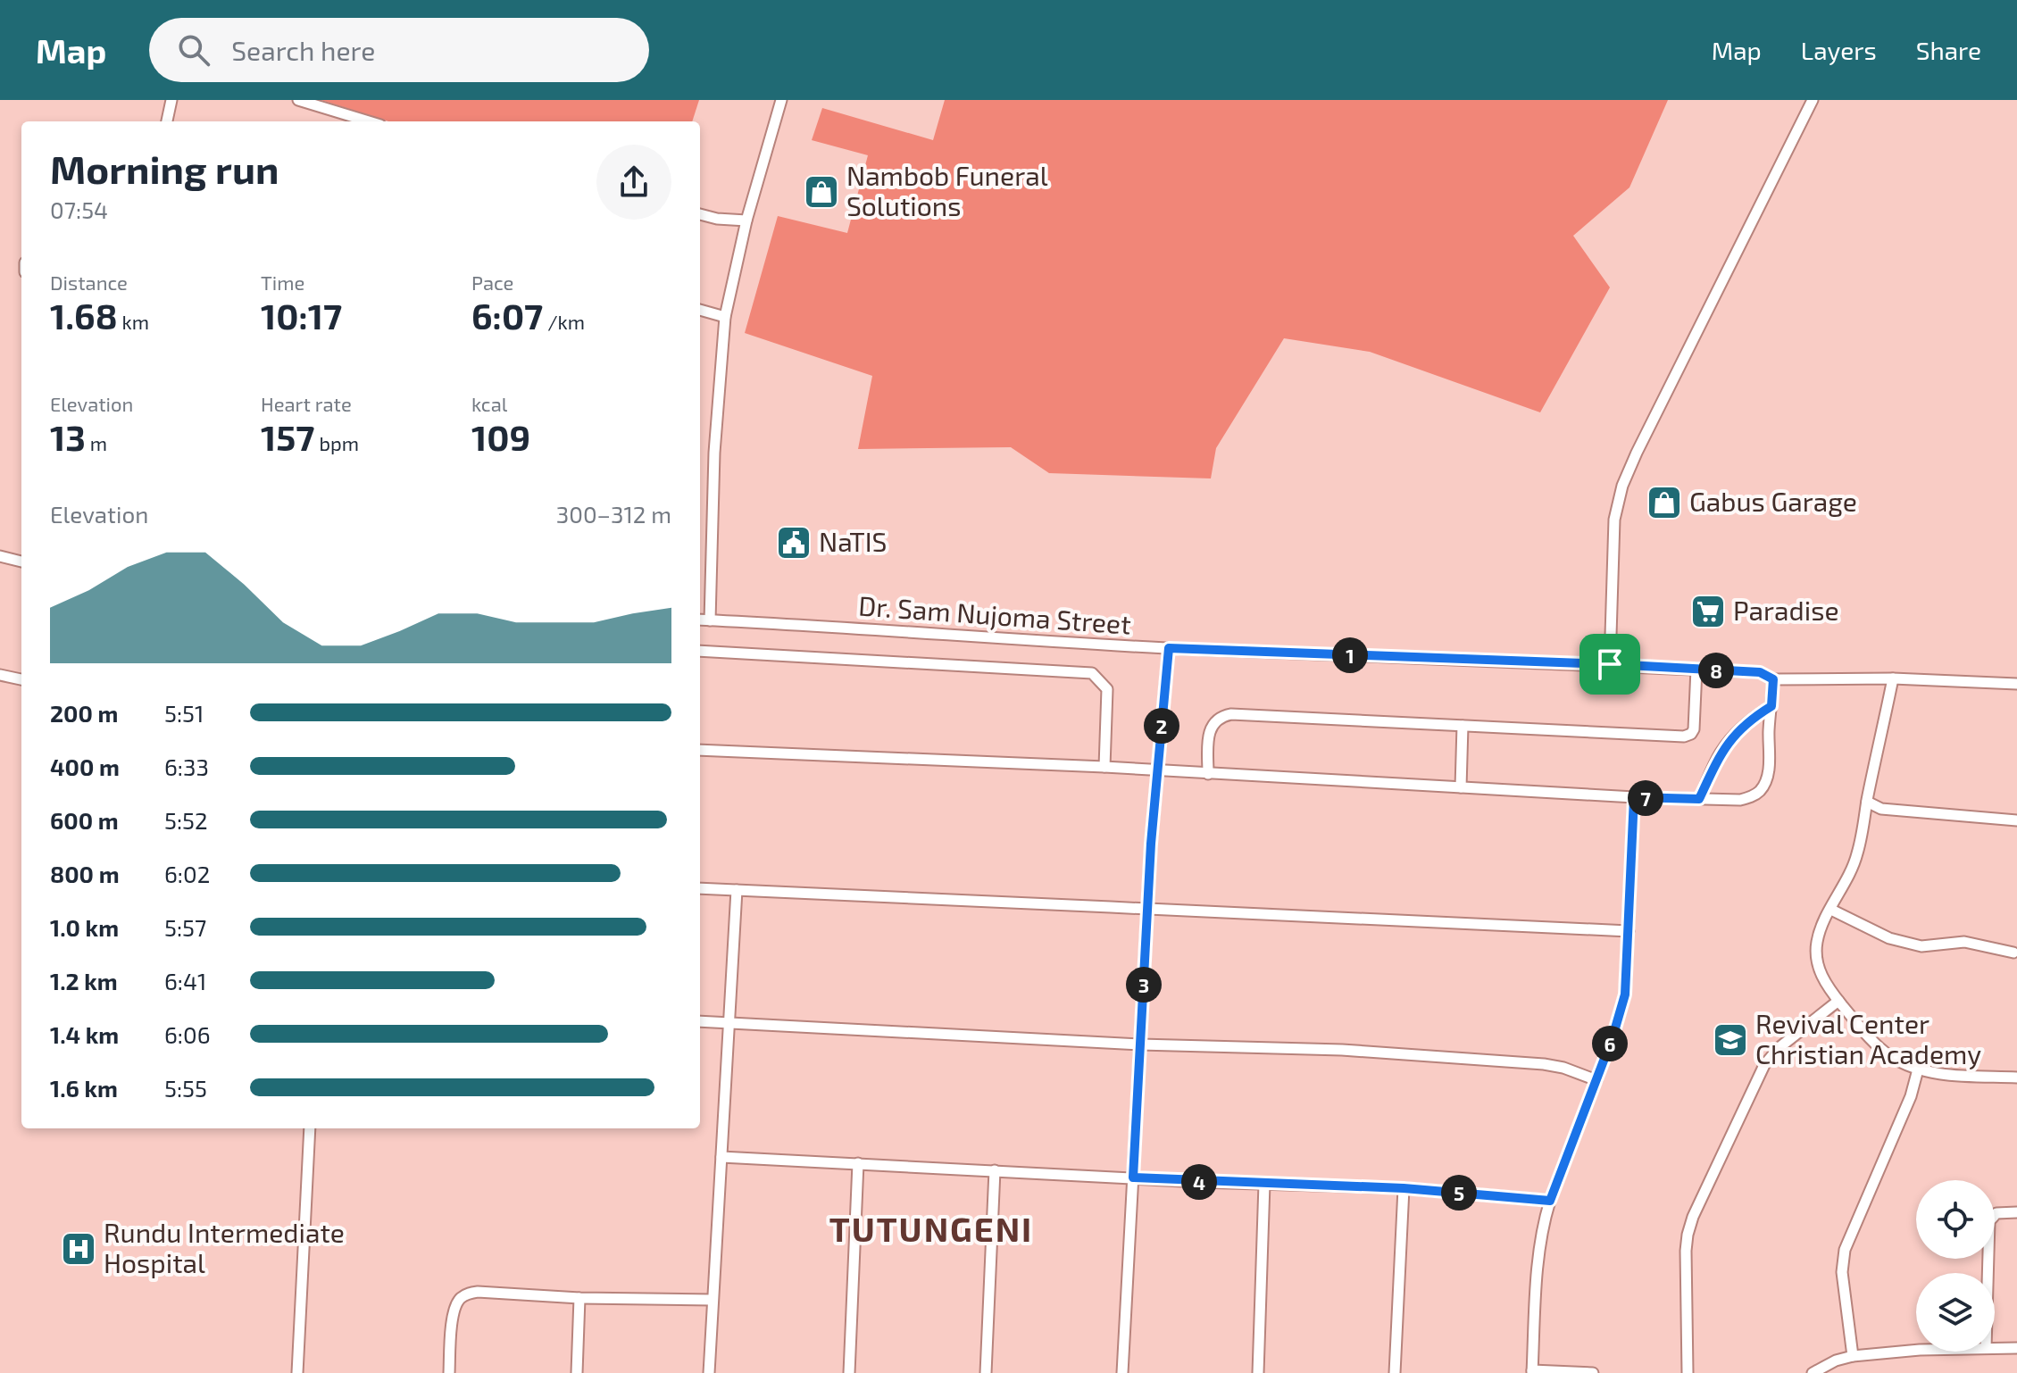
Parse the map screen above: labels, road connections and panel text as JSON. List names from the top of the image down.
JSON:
{
  "streets": {
    "street": ["Dr. Sam Nujoma Street"]
  },
  "districts": ["TUTUNGENI"],
  "places": {
    "shop": ["Nambob Funeral Solutions", "Gabus Garage"],
    "public building": ["NaTIS"],
    "supermarket": ["Paradise"],
    "school or university": ["Revival Center Christian Academy"],
    "hospital": ["Rundu Intermediate Hospital"]
  },
  "page": {
    "header": "Map",
    "search": "Search here",
    "nav": ["Map", "Layers", "Share"],
    "heading": ["Morning run", "07:54"],
    "stats": [
      ["Distance", "1.68 km"],
      ["Time", "10:17"],
      ["Pace", "6:07 /km"],
      ["Elevation", "13 m"],
      ["Heart rate", "157 bpm"],
      ["kcal", "109"]
    ],
    "chart": ["Elevation", "300–312 m"],
    "pins": [
      "1",
      "8",
      "2",
      "7",
      "3",
      "6",
      "4",
      "5"
    ],
    "list": [
      {
        "name": "200 m",
        "note": "5:51"
      },
      {
        "name": "400 m",
        "note": "6:33"
      },
      {
        "name": "600 m",
        "note": "5:52"
      },
      {
        "name": "800 m",
        "note": "6:02"
      },
      {
        "name": "1.0 km",
        "note": "5:57"
      },
      {
        "name": "1.2 km",
        "note": "6:41"
      },
      {
        "name": "1.4 km",
        "note": "6:06"
      },
      {
        "name": "1.6 km",
        "note": "5:55"
      }
    ]
  }
}
